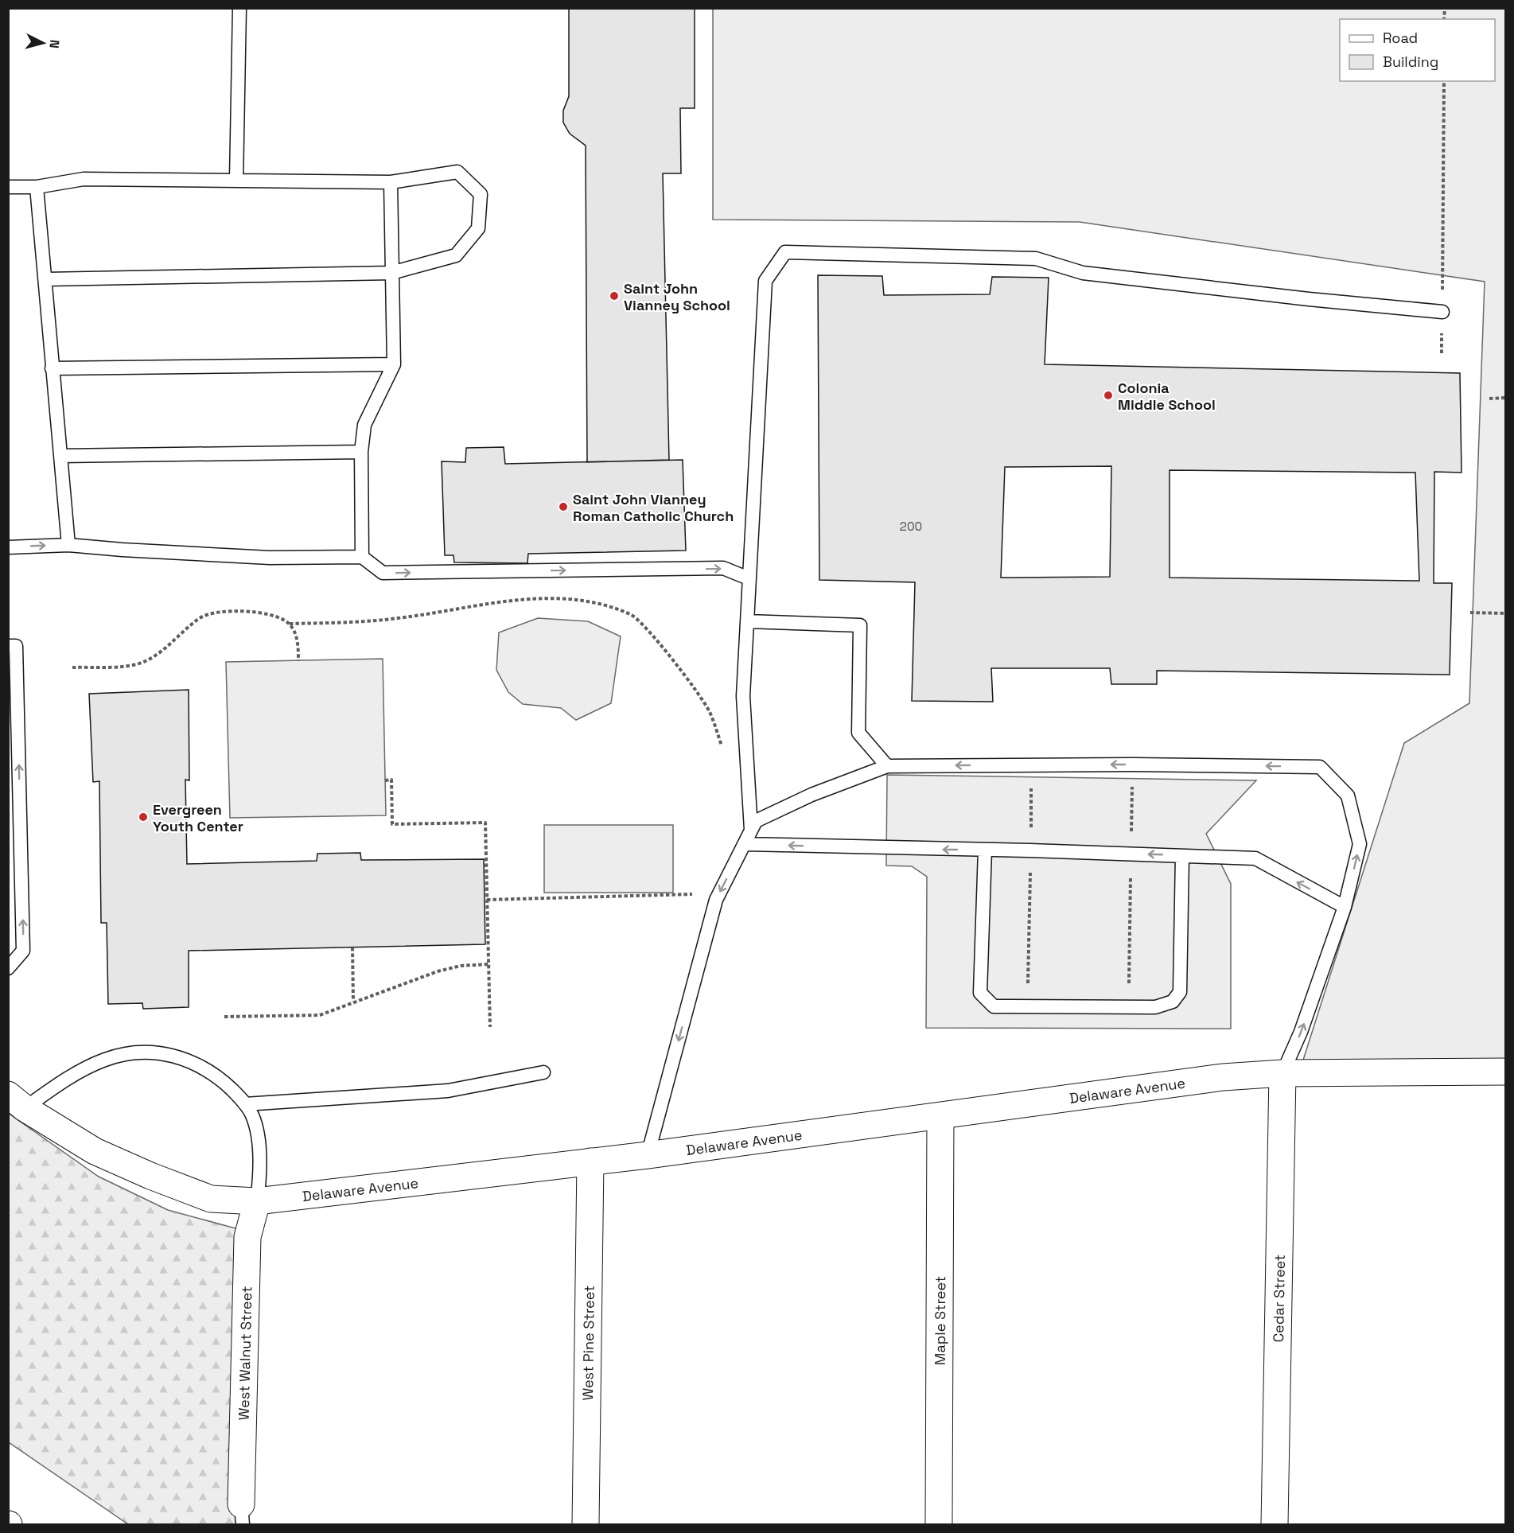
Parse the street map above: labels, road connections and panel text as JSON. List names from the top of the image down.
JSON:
{
  "streets": {
    "street": [
      "Delaware Avenue",
      "Cedar Street",
      "Maple Street",
      "West Pine Street",
      "West Walnut Street"
    ]
  },
  "crossings": [
    ["Delaware Avenue", "Cedar Street"],
    ["Delaware Avenue", "Maple Street"],
    ["Delaware Avenue", "West Pine Street"],
    ["Delaware Avenue", "West Walnut Street"]
  ],
  "places": [
    "Saint John Vianney School",
    "Colonia Middle School",
    "Saint John Vianney Roman Catholic Church",
    "Evergreen Youth Center"
  ],
  "house_numbers": ["200"],
  "legend": ["Road", "Building"],
  "north": "right"
}
